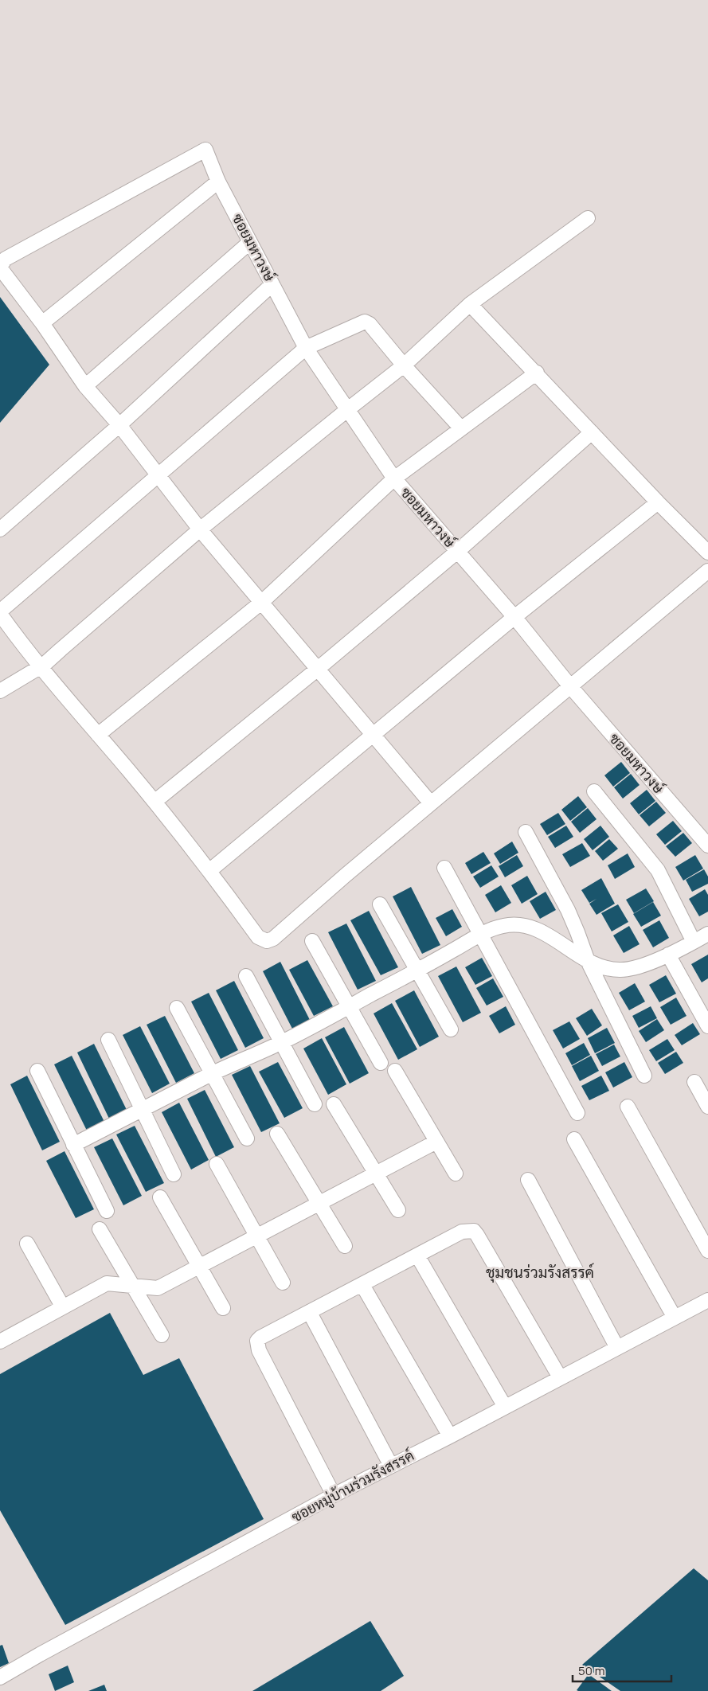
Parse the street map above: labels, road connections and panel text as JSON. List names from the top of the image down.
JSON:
{
  "streets": {
    "street": ["ซอยมหาวงษ์", "ซอยหมู่บ้านร่วมรังสรรค์"]
  },
  "districts": ["ชุมชนร่วมรังสรรค์"],
  "scale_bar": "50 m"
}
